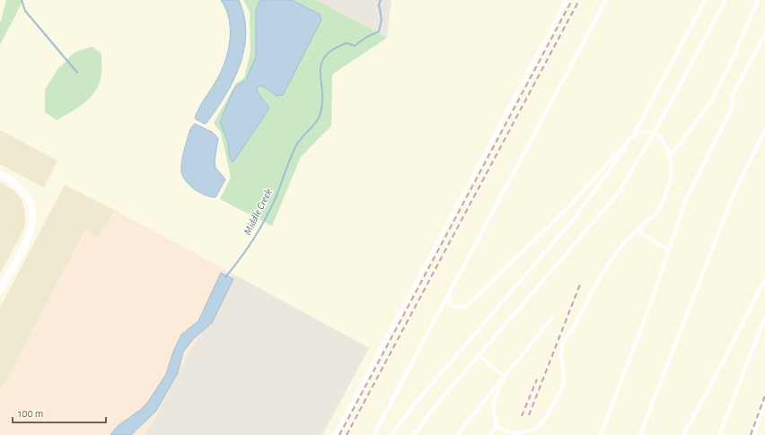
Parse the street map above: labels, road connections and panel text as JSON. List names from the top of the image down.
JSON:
{
  "water": ["Middle Creek"],
  "scale_bar": "100 m"
}
